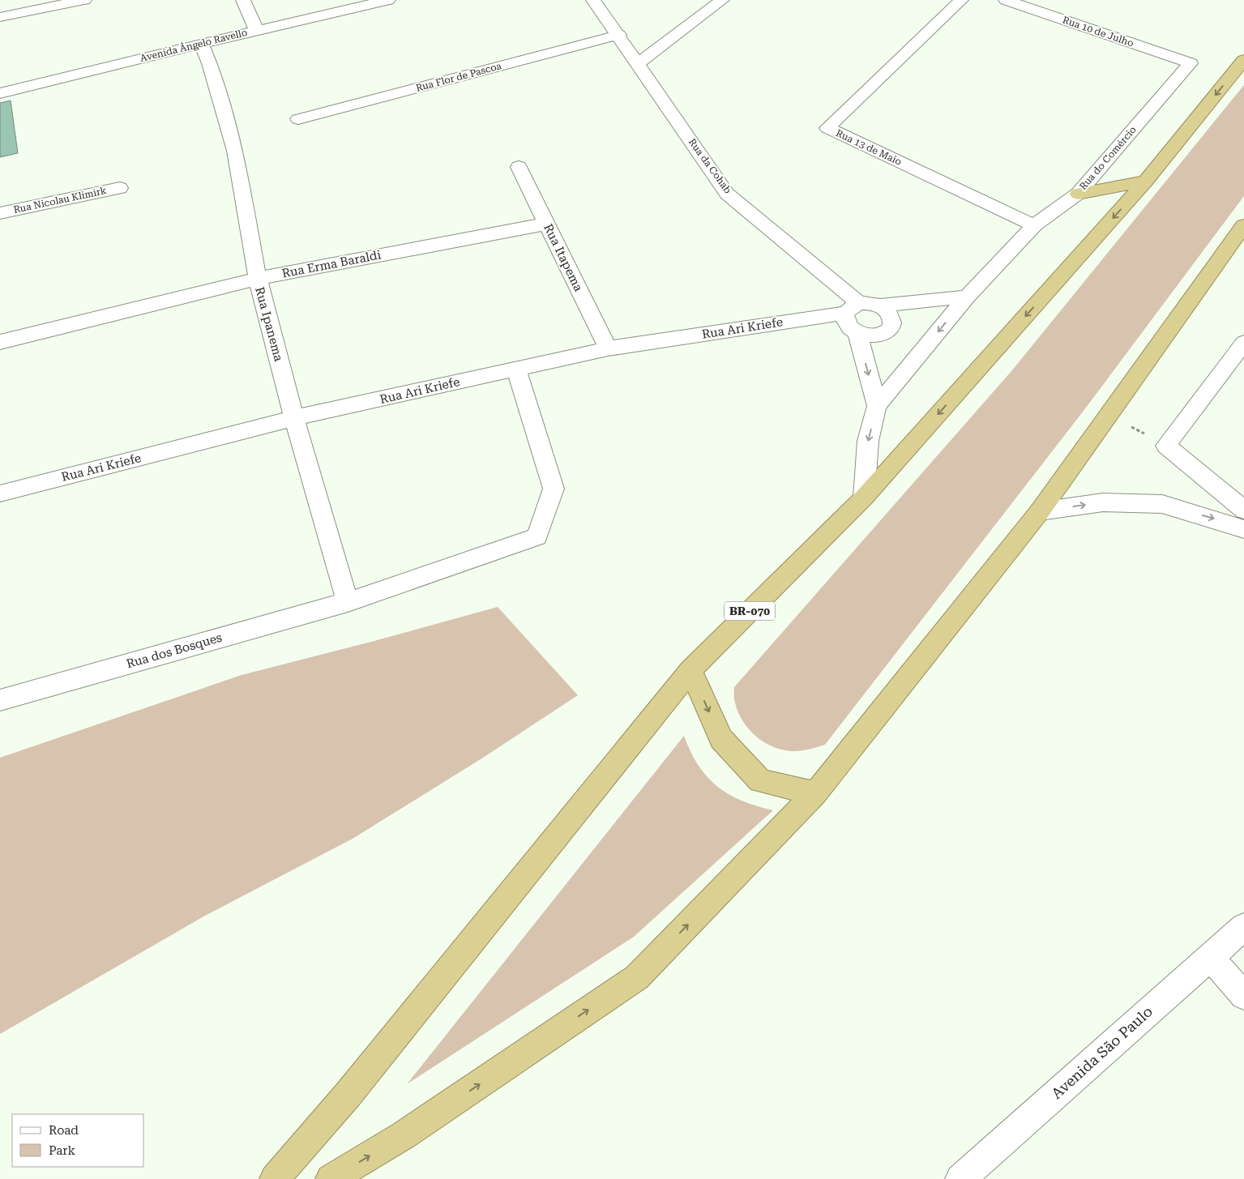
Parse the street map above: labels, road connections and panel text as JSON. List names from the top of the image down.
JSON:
{
  "streets": {
    "highway": ["BR-070"],
    "street": [
      "Rua 10 de Julho",
      "Avenida Ângelo Ravello",
      "Rua Flor de Pascoa",
      "Rua 13 de Maio",
      "Rua do Comércio",
      "Rua da Cohab",
      "Rua Nicolau Klimirk",
      "Rua Itapema",
      "Rua Erma Baraldi",
      "Rua Ipanema",
      "Rua Ari Kriefe",
      "Rua dos Bosques",
      "Avenida São Paulo"
    ]
  },
  "crossings": [
    ["Rua 10 de Julho", "Rua do Comércio"],
    ["Avenida Ângelo Ravello", "Rua Ipanema"],
    ["Rua Flor de Pascoa", "Rua da Cohab"],
    ["Rua 13 de Maio", "Rua do Comércio"],
    ["Rua da Cohab", "Rua Ari Kriefe"],
    ["Rua Itapema", "Rua Erma Baraldi"],
    ["Rua Itapema", "Rua Ari Kriefe"],
    ["Rua Erma Baraldi", "Rua Ipanema"],
    ["Rua Ipanema", "Rua Ari Kriefe"],
    ["Rua Ipanema", "Rua dos Bosques"],
    ["Rua Ari Kriefe", "Rua dos Bosques"]
  ],
  "legend": ["Road", "Park"]
}
